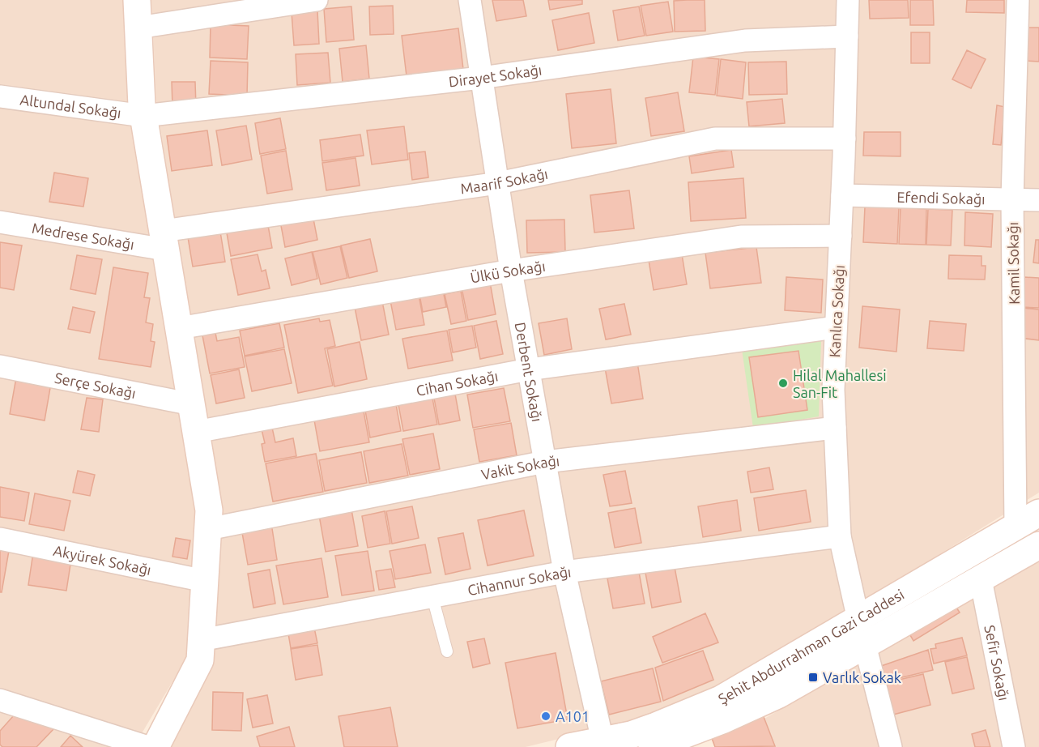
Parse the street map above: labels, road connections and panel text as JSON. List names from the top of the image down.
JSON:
{
  "streets": {
    "street": [
      "Dirayet Sokağı",
      "Altundal Sokağı",
      "Maarif Sokağı",
      "Efendi Sokağı",
      "Medrese Sokağı",
      "Kamil Sokağı",
      "Ülkü Sokağı",
      "Kanlıca Sokağı",
      "Derbent Sokağı",
      "Cihan Sokağı",
      "Serçe Sokağı",
      "Vakit Sokağı",
      "Akyürek Sokağı",
      "Cihannur Sokağı",
      "Şehit Abdurrahman Gazi Caddesi",
      "Sefir Sokağı"
    ]
  },
  "crossings": [
    ["Dirayet Sokağı", "Altundal Sokağı"],
    ["Dirayet Sokağı", "Kanlıca Sokağı"],
    ["Dirayet Sokağı", "Derbent Sokağı"],
    ["Maarif Sokağı", "Medrese Sokağı"],
    ["Maarif Sokağı", "Kanlıca Sokağı"],
    ["Maarif Sokağı", "Derbent Sokağı"],
    ["Efendi Sokağı", "Kamil Sokağı"],
    ["Efendi Sokağı", "Kanlıca Sokağı"],
    ["Kamil Sokağı", "Şehit Abdurrahman Gazi Caddesi"],
    ["Ülkü Sokağı", "Kanlıca Sokağı"],
    ["Ülkü Sokağı", "Derbent Sokağı"],
    ["Kanlıca Sokağı", "Cihan Sokağı"],
    ["Kanlıca Sokağı", "Vakit Sokağı"],
    ["Kanlıca Sokağı", "Cihannur Sokağı"],
    ["Kanlıca Sokağı", "Şehit Abdurrahman Gazi Caddesi"],
    ["Derbent Sokağı", "Cihan Sokağı"],
    ["Derbent Sokağı", "Vakit Sokağı"],
    ["Derbent Sokağı", "Cihannur Sokağı"],
    ["Derbent Sokağı", "Şehit Abdurrahman Gazi Caddesi"],
    ["Şehit Abdurrahman Gazi Caddesi", "Sefir Sokağı"]
  ],
  "places": {
    "other": ["Hilal Mahallesi San-Fit", "A101"],
    "transit": ["Varlık Sokak"]
  }
}
